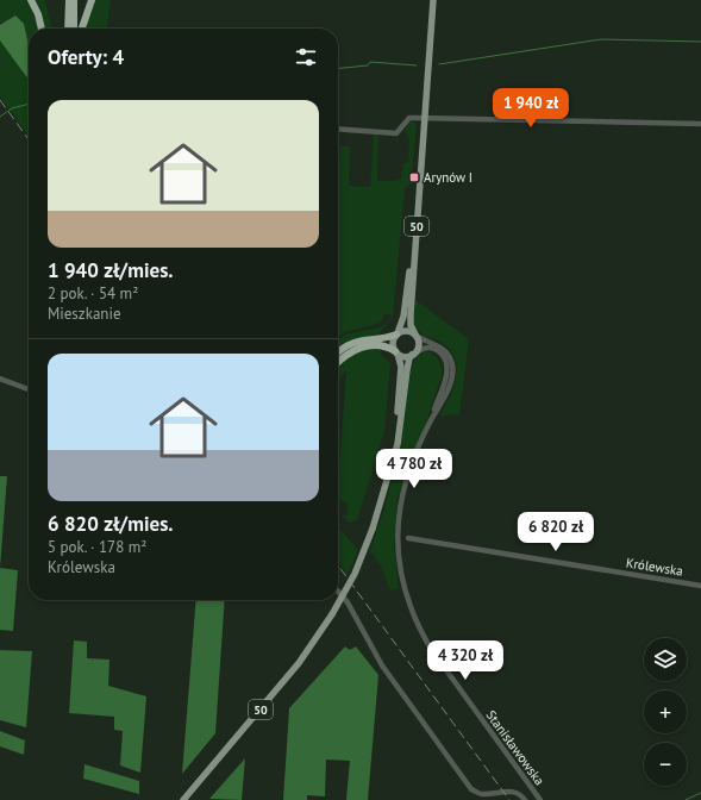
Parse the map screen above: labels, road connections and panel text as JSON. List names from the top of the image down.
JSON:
{
  "streets": {
    "main road": ["50"],
    "street": ["Królewska", "Stanisławowska"]
  },
  "places": {
    "transit": ["Arynów I"]
  },
  "page": {
    "heading": "Oferty: 4",
    "list": [
      {
        "name": "1 940 zł/mies.",
        "note": "2 pok. · 54 m² · Mieszkanie"
      },
      {
        "name": "6 820 zł/mies.",
        "note": "5 pok. · 178 m² · Królewska"
      }
    ],
    "price": [
      "1 940 zł",
      "4 780 zł",
      "6 820 zł",
      "4 320 zł"
    ],
    "map_buttons": ["+", "−"]
  }
}
